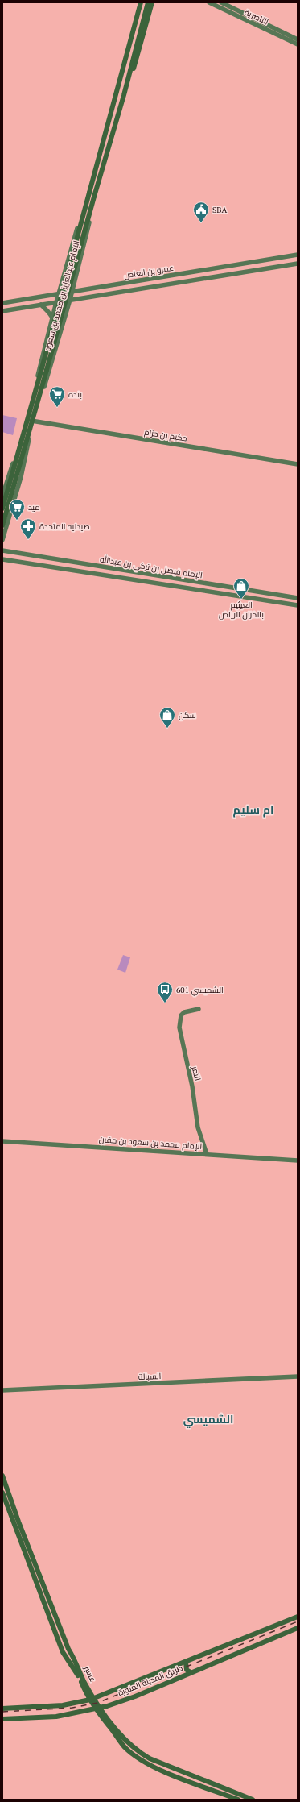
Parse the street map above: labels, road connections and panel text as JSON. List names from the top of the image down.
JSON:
{
  "streets": {
    "main road": [
      "الناصرية",
      "عمرو بن العاص",
      "الإمام عبدالعزيز بن محمد بن سعود",
      "حكيم بن حزام",
      "الإمام فيصل بن تركي بن عبدالله",
      "التمر",
      "الإمام محمد بن سعود بن مقرن",
      "السبالة",
      "عسير",
      "طريق المدينة المنورة"
    ]
  },
  "crossings": [
    ["عمرو بن العاص", "الإمام عبدالعزيز بن محمد بن سعود"],
    ["الإمام عبدالعزيز بن محمد بن سعود", "حكيم بن حزام"],
    ["التمر", "الإمام محمد بن سعود بن مقرن"],
    ["عسير", "طريق المدينة المنورة"]
  ],
  "districts": ["ام سليم", "الشميسي"],
  "places": {
    "public building": ["SBA"],
    "supermarket": ["بنده", "ميد"],
    "pharmacy": ["صيدليه المتحدة"],
    "shop": ["العيثيم بالخزان الرياض", "سكن"],
    "bus stop": ["الشميسي 601"]
  }
}
